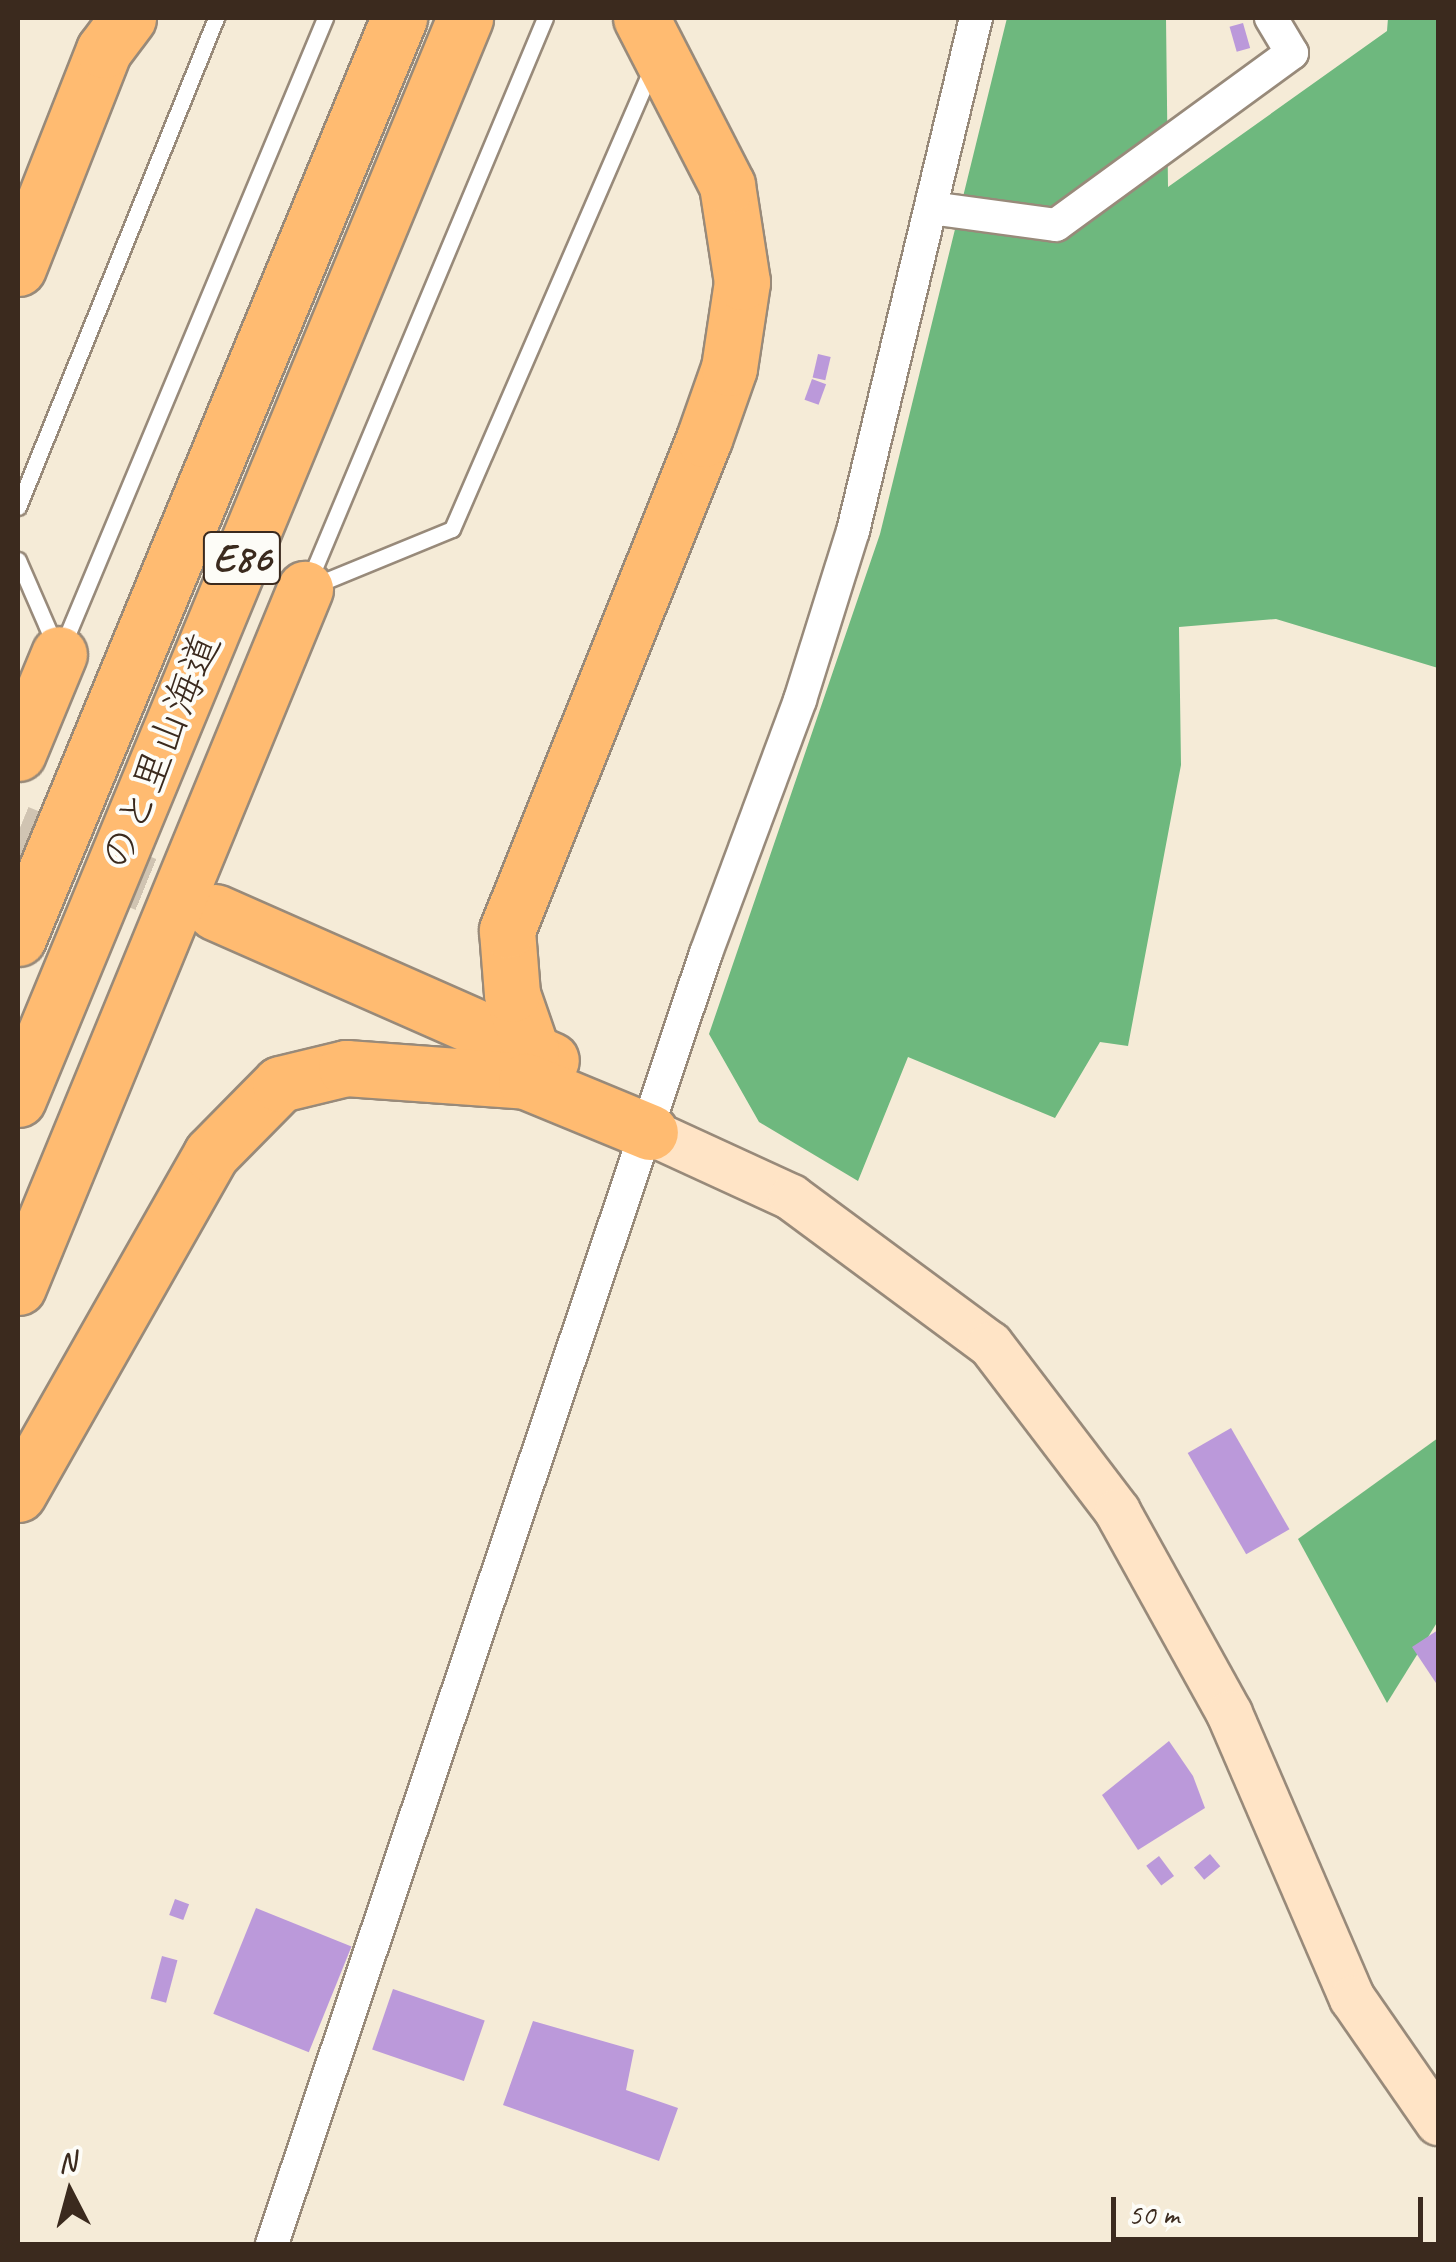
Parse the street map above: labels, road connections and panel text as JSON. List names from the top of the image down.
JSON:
{
  "streets": {
    "highway": ["E86", "のと里山海道"]
  },
  "scale_bar": "50 m",
  "north": "top"
}
